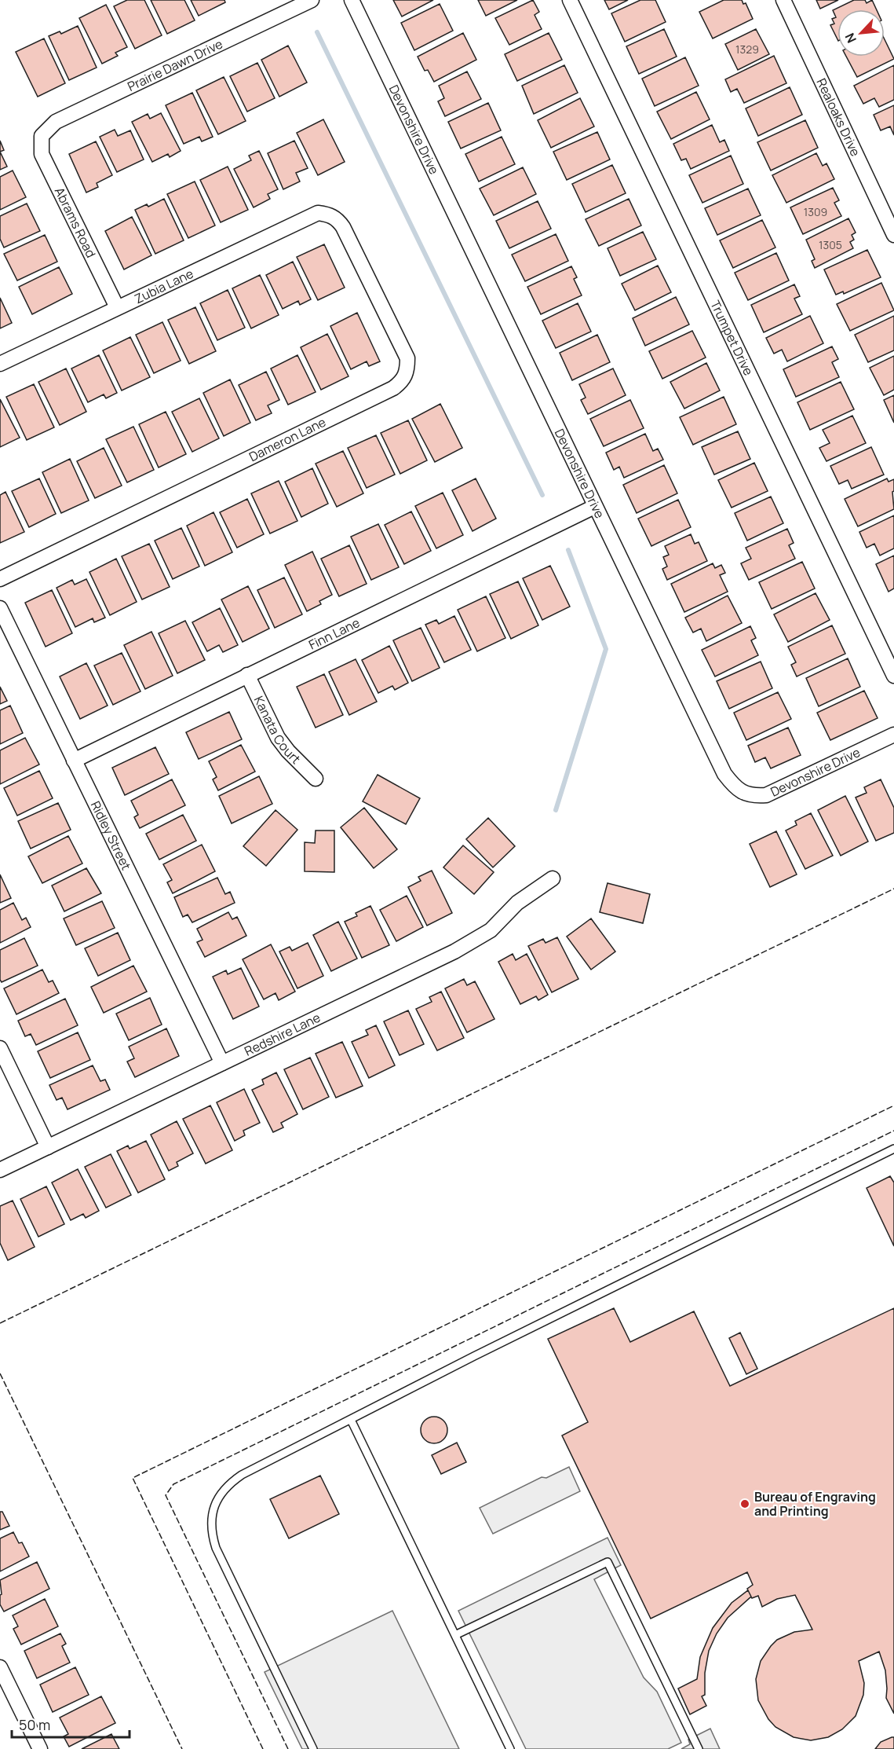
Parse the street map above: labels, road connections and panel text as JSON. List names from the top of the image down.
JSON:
{
  "streets": {
    "street": [
      "Prairie Dawn Drive",
      "Realoaks Drive",
      "Devonshire Drive",
      "Abrams Road",
      "Zubia Lane",
      "Trumpet Drive",
      "Dameron Lane",
      "Finn Lane",
      "Kanata Court",
      "Ridley Street",
      "Redshire Lane"
    ]
  },
  "crossings": [
    ["Prairie Dawn Drive", "Abrams Road"],
    ["Devonshire Drive", "Finn Lane"],
    ["Abrams Road", "Zubia Lane"],
    ["Zubia Lane", "Dameron Lane"],
    ["Finn Lane", "Kanata Court"],
    ["Finn Lane", "Ridley Street"],
    ["Ridley Street", "Redshire Lane"]
  ],
  "places": ["Bureau of Engraving and Printing"],
  "house_numbers": ["1329", "1309", "1305"],
  "scale_bar": "50 m",
  "north": "bottom left"
}
